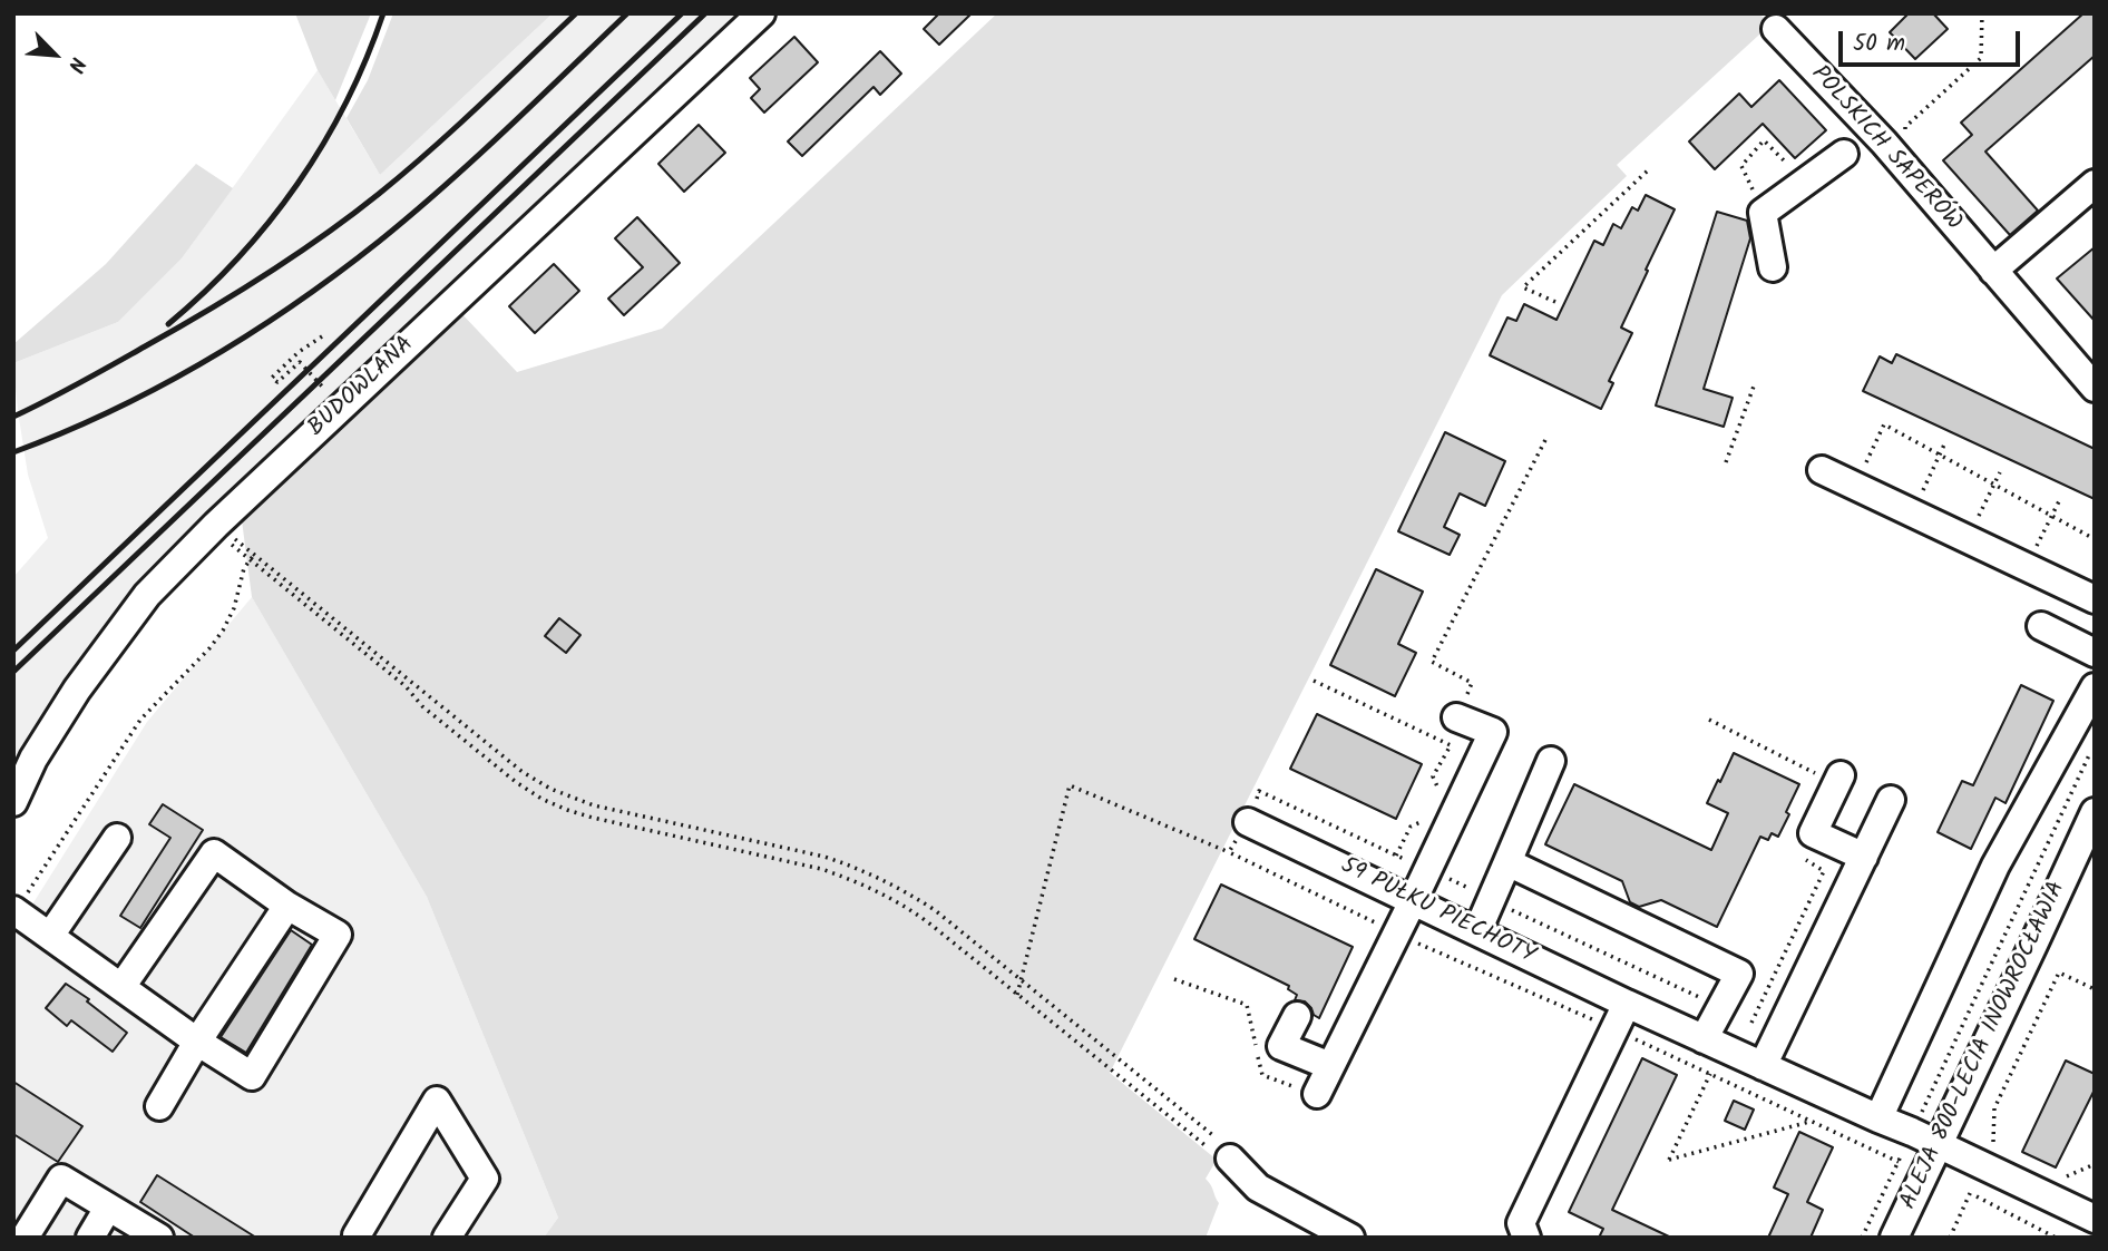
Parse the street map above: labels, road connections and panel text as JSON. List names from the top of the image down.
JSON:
{
  "streets": {
    "street": [
      "POLSKICH SAPERÓW",
      "BUDOWLANA",
      "59 PUŁKU PIECHOTY",
      "ALEJA 800-LECIA INOWROCŁAWIA"
    ]
  },
  "crossings": [
    ["59 PUŁKU PIECHOTY", "ALEJA 800-LECIA INOWROCŁAWIA"]
  ],
  "scale_bar": "50 m",
  "north": "bottom right"
}
